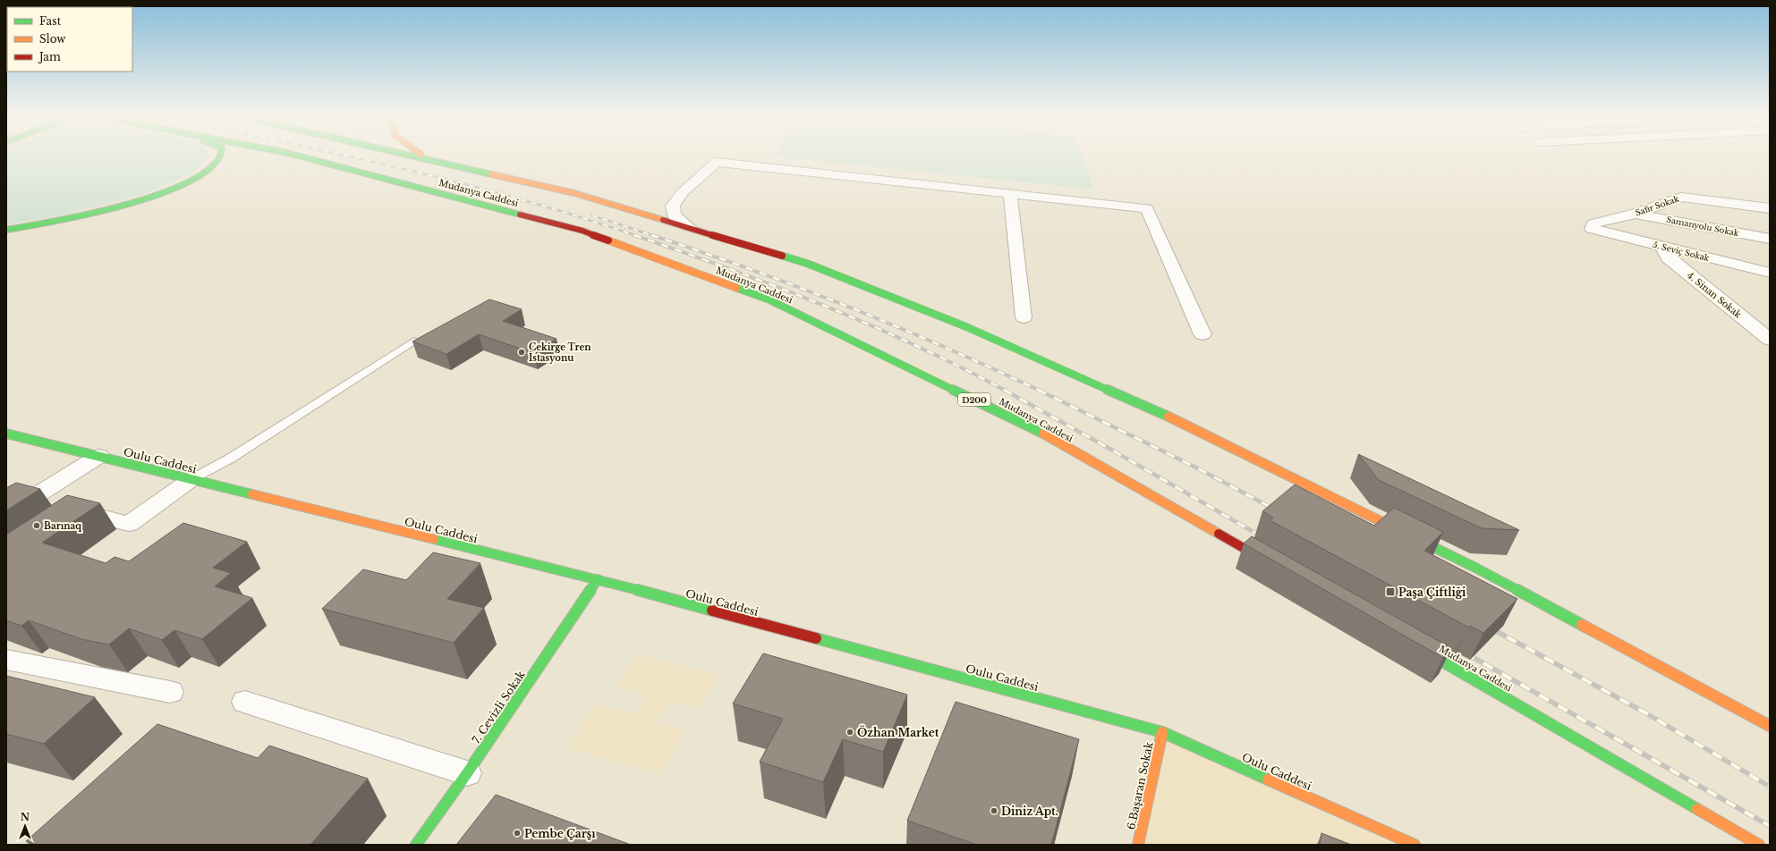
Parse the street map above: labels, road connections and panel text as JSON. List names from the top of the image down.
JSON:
{
  "streets": {
    "main road": [
      "Mudanya Caddesi",
      "D200",
      "Oulu Caddesi",
      "7. Cevizli Sokak",
      "6.Başaran Sokak"
    ],
    "street": [
      "Safir Sokak",
      "Samanyolu Sokak",
      "5. Seviç Sokak",
      "4. Sinan Sokak"
    ]
  },
  "crossings": [
    ["Safir Sokak", "Samanyolu Sokak"],
    ["Safir Sokak", "5. Seviç Sokak"],
    ["5. Seviç Sokak", "4. Sinan Sokak"],
    ["Oulu Caddesi", "7. Cevizli Sokak"],
    ["Oulu Caddesi", "6.Başaran Sokak"]
  ],
  "places": {
    "other": [
      "Çekirge Tren İstasyonu",
      "Barınaq",
      "Özhan Market",
      "Diniz Apt.",
      "Pembe Çarşı"
    ],
    "transit": ["Paşa Çiftliği"]
  },
  "legend": ["Fast", "Slow", "Jam"],
  "north": "top"
}
